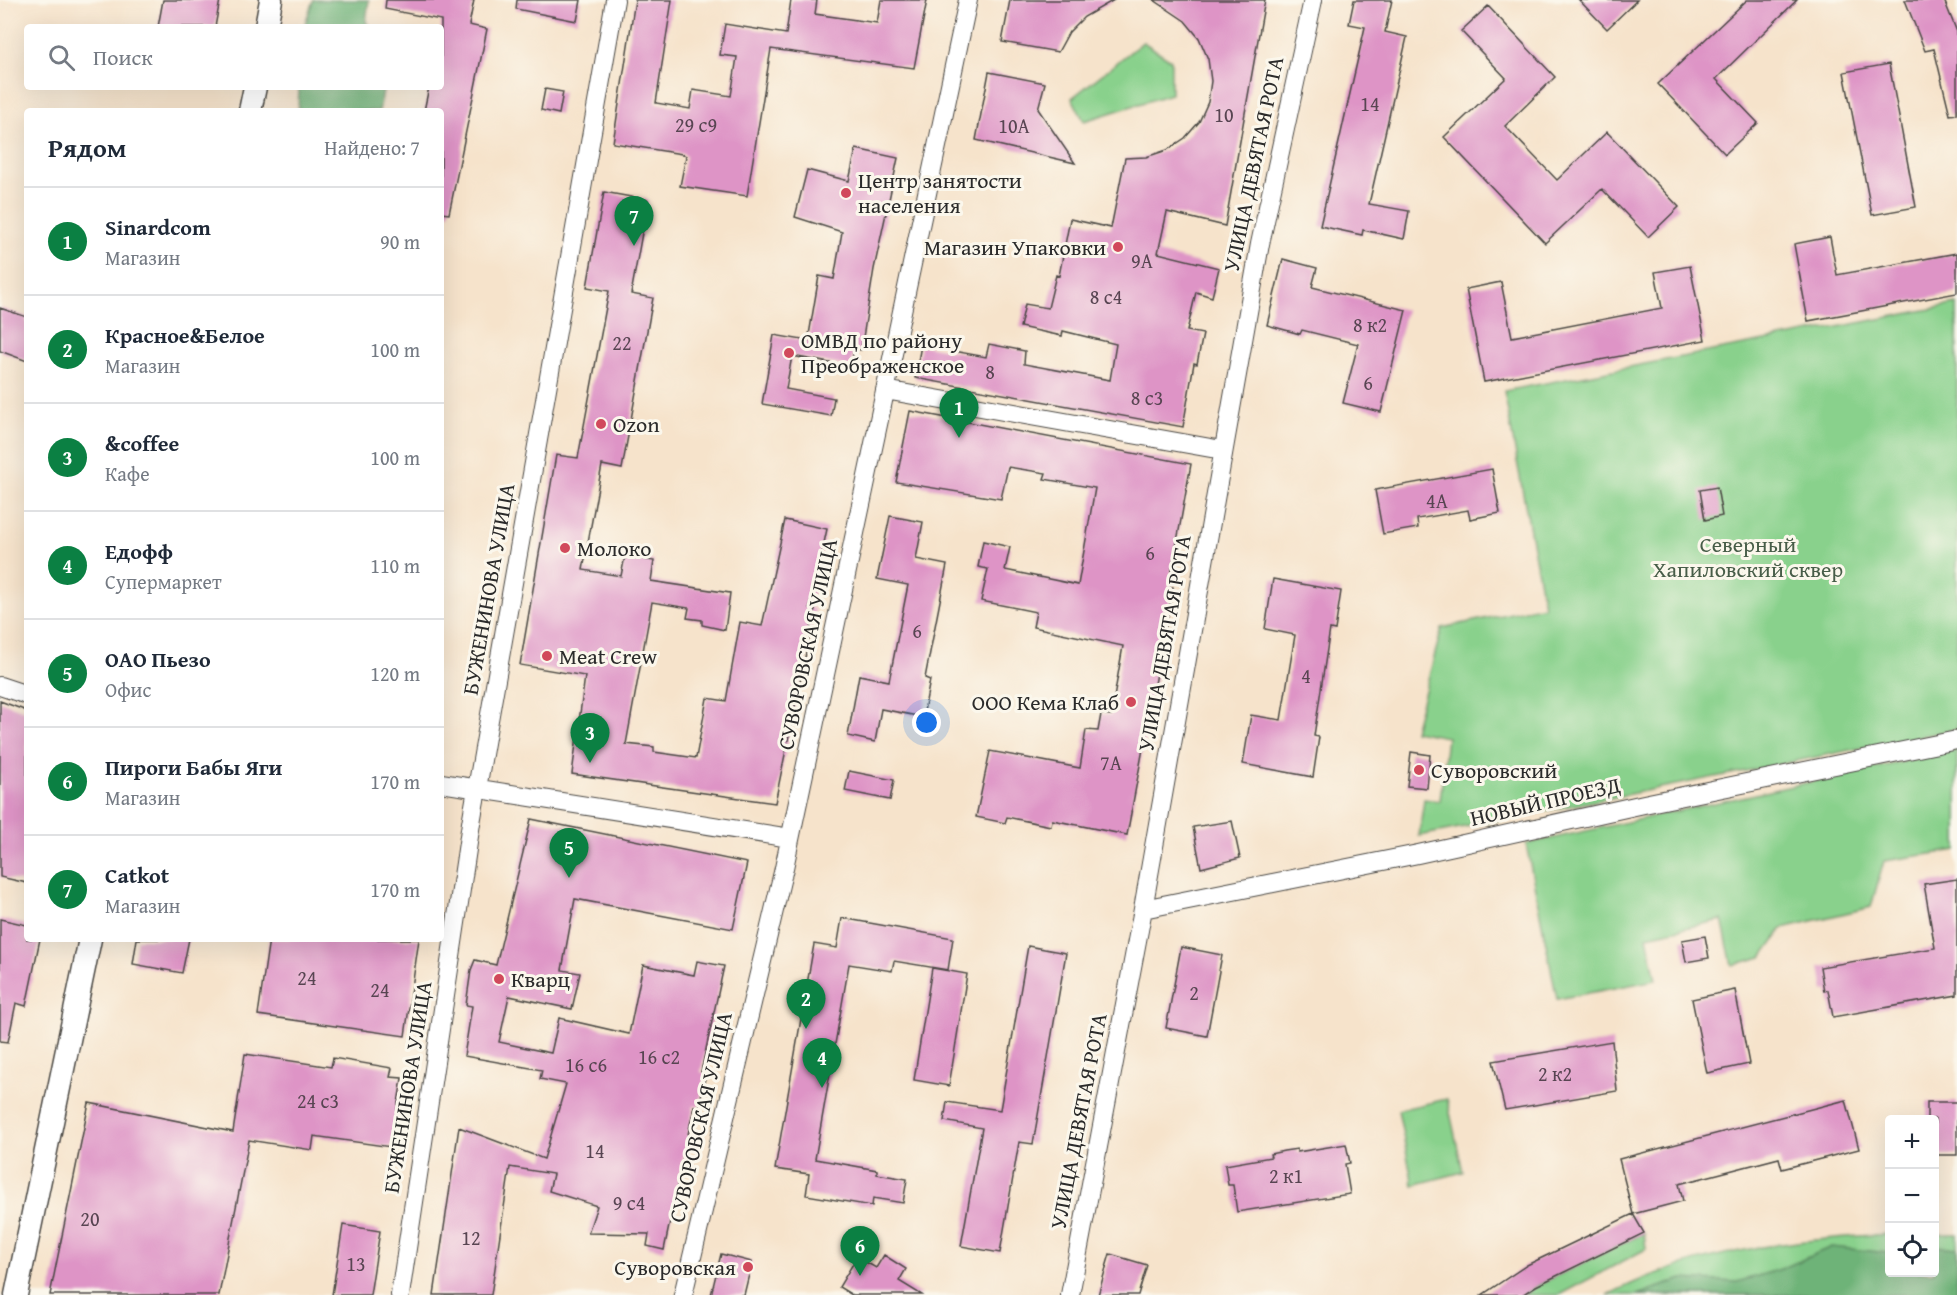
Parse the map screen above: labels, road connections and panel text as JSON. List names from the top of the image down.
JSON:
{
  "streets": {
    "street": [
      "УЛИЦА ДЕВЯТАЯ РОТА",
      "БУЖЕНИНОВА УЛИЦА",
      "СУВОРОВСКАЯ УЛИЦА",
      "НОВЫЙ ПРОЕЗД"
    ]
  },
  "crossings": [
    ["УЛИЦА ДЕВЯТАЯ РОТА", "НОВЫЙ ПРОЕЗД"]
  ],
  "parks": ["Северный Хапиловский сквер"],
  "places": [
    "Центр занятости населения",
    "Магазин Упаковки",
    "ОМВД по району Преображенское",
    "Ozon",
    "Молоко",
    "Meat Crew",
    "ООО Кема Клаб",
    "Суворовский",
    "Кварц",
    "Суворовская"
  ],
  "house_numbers": [
    "14",
    "10",
    "29 с9",
    "10А",
    "9А",
    "8 с4",
    "8 к2",
    "22",
    "8",
    "6",
    "8 с3",
    "4А",
    "6",
    "6",
    "4",
    "7А",
    "24",
    "24",
    "2",
    "16 с2",
    "16 с6",
    "2 к2",
    "24 с3",
    "14",
    "2 к1",
    "9 с4",
    "20",
    "12",
    "13"
  ],
  "page": {
    "search": "Поиск",
    "heading": ["Рядом", "Найдено: 7"],
    "list": [
      {
        "mark": "1",
        "name": "Sinardcom",
        "note": "Магазин",
        "value": "90 m"
      },
      {
        "mark": "2",
        "name": "Красное&Белое",
        "note": "Магазин",
        "value": "100 m"
      },
      {
        "mark": "3",
        "name": "&coffee",
        "note": "Кафе",
        "value": "100 m"
      },
      {
        "mark": "4",
        "name": "Едофф",
        "note": "Супермаркет",
        "value": "110 m"
      },
      {
        "mark": "5",
        "name": "ОАО Пьезо",
        "note": "Офис",
        "value": "120 m"
      },
      {
        "mark": "6",
        "name": "Пироги Бабы Яги",
        "note": "Магазин",
        "value": "170 m"
      },
      {
        "mark": "7",
        "name": "Catkot",
        "note": "Магазин",
        "value": "170 m"
      }
    ],
    "pins": [
      "7",
      "1",
      "3",
      "5",
      "2",
      "4",
      "6"
    ],
    "map_buttons": ["+", "−"]
  }
}
